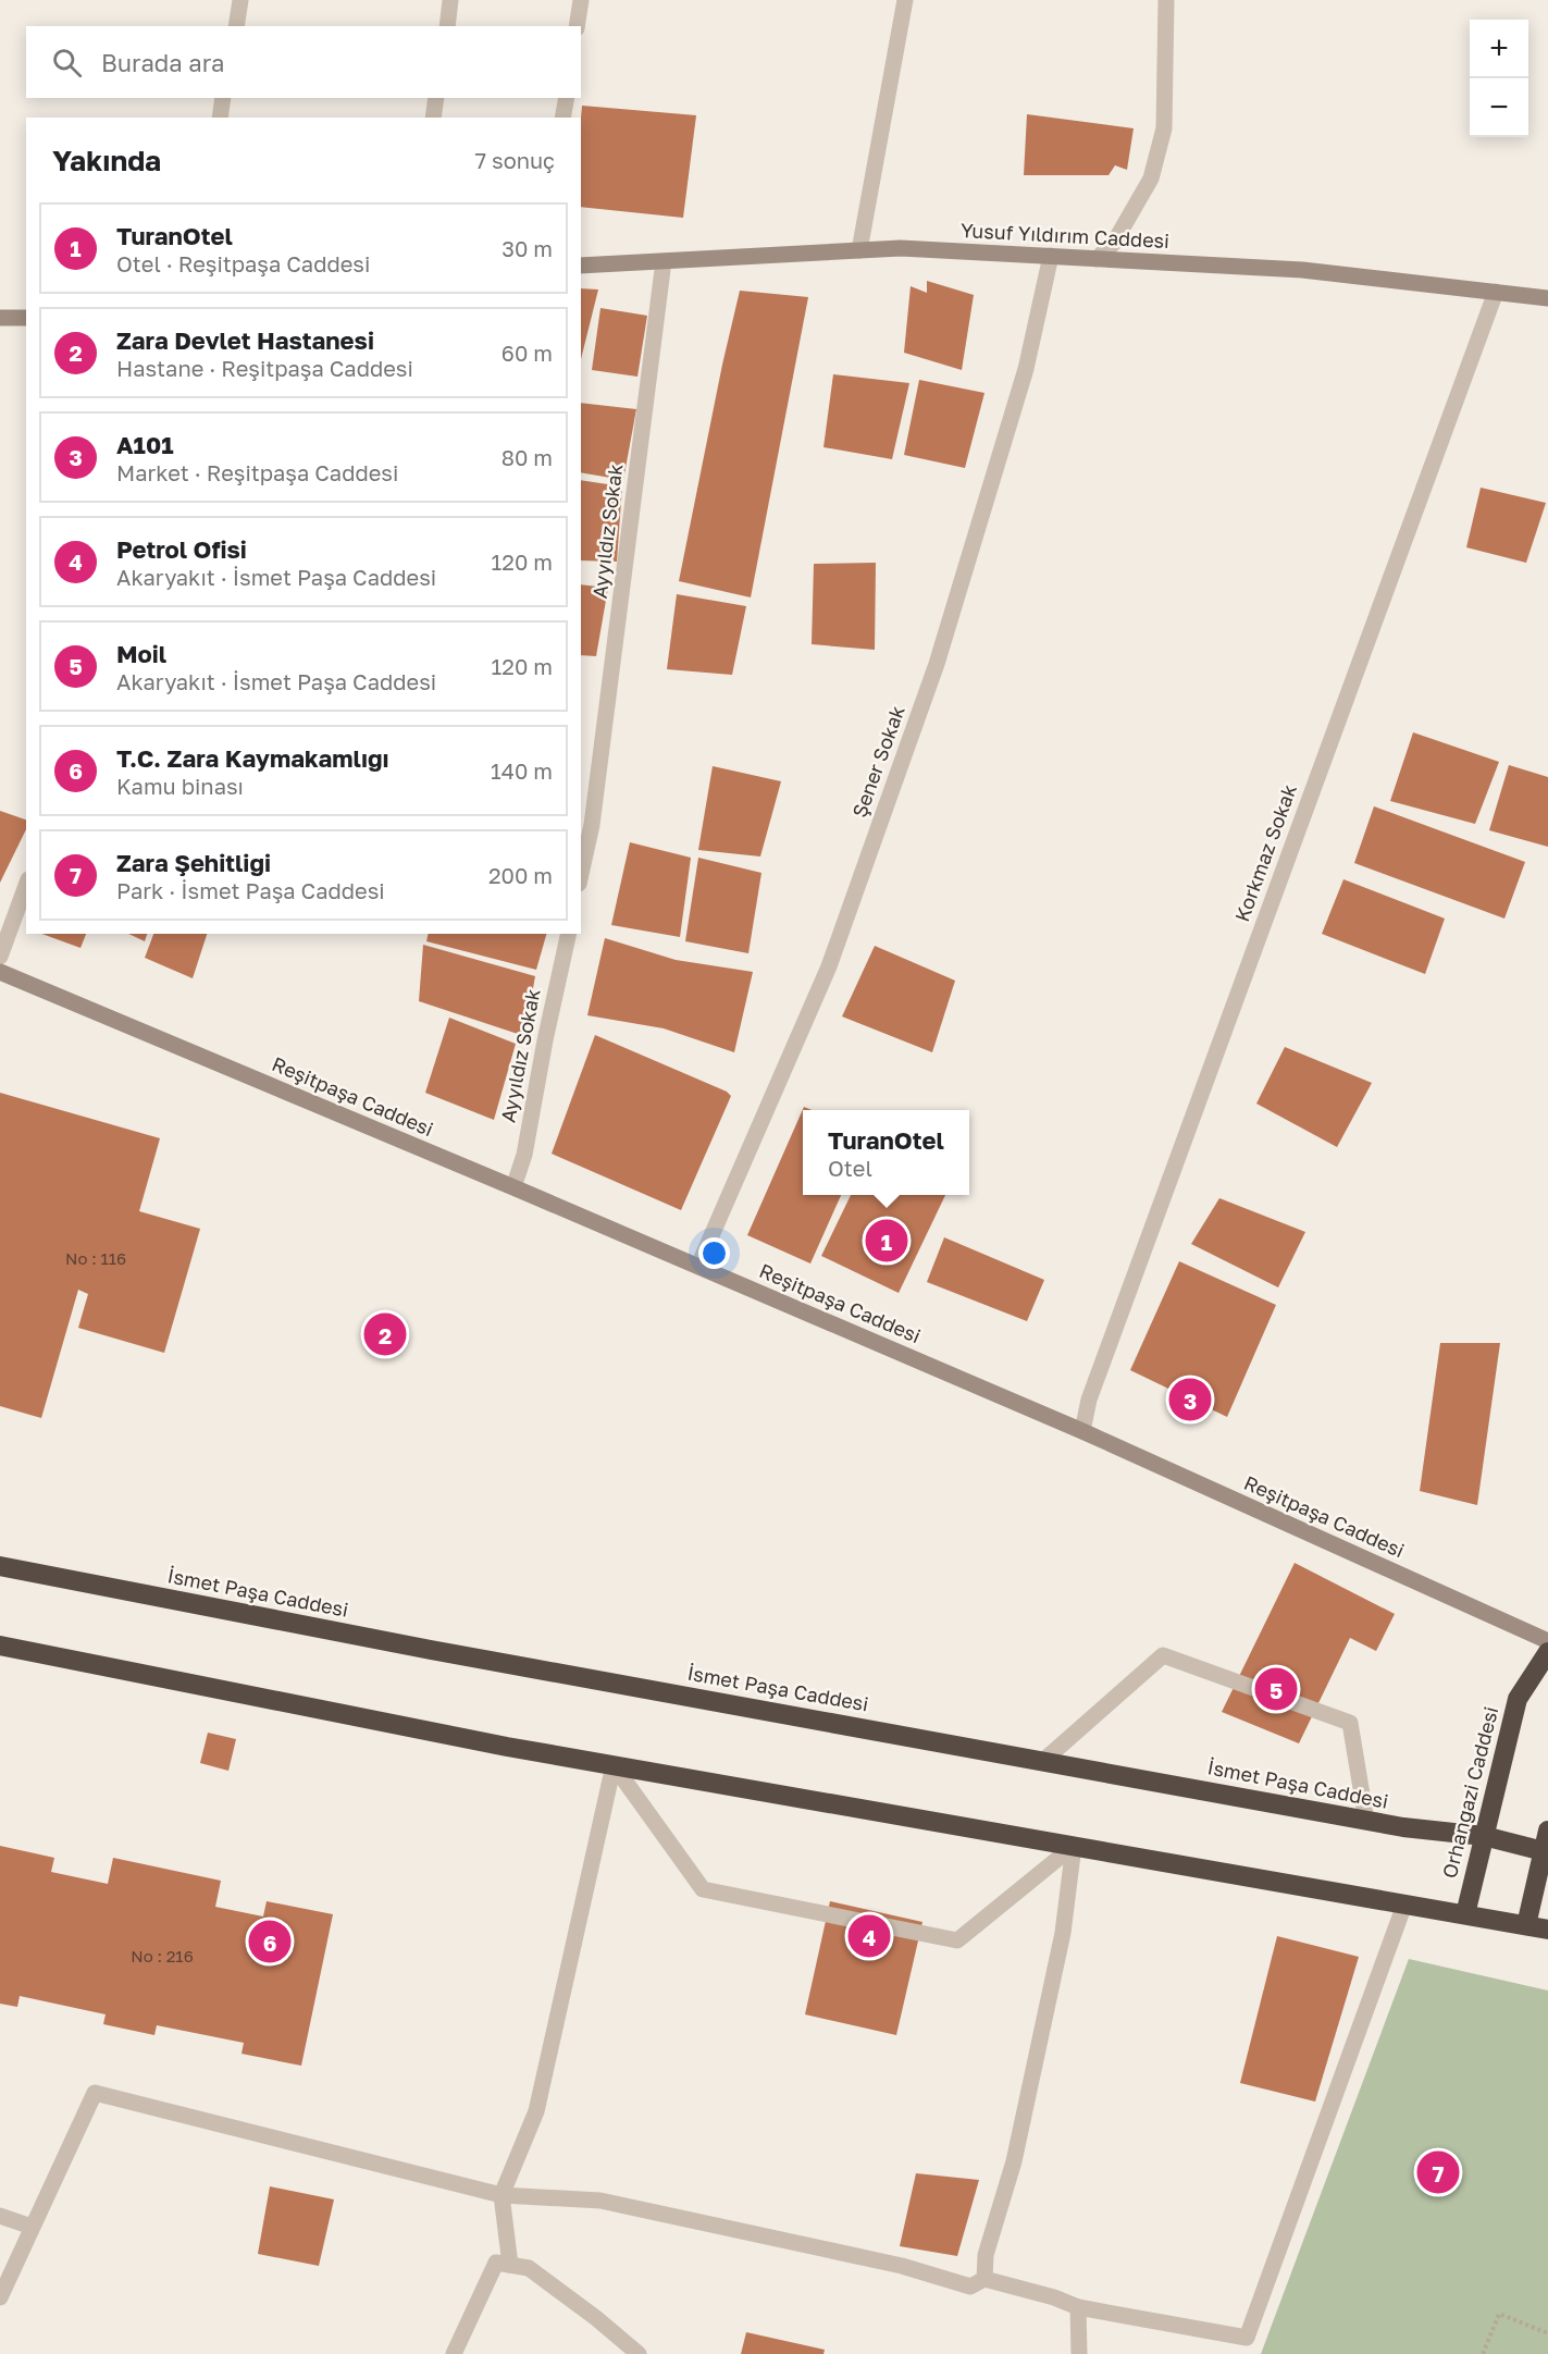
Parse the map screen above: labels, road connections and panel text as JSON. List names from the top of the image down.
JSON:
{
  "streets": {
    "highway": ["İsmet Paşa Caddesi", "Orhangazi Caddesi"],
    "main road": ["Yusuf Yıldırım Caddesi", "Reşitpaşa Caddesi"],
    "street": ["Ayyıldız Sokak", "Şener Sokak", "Korkmaz Sokak"]
  },
  "crossings": [
    ["Yusuf Yıldırım Caddesi", "Ayyıldız Sokak"],
    ["Yusuf Yıldırım Caddesi", "Şener Sokak"],
    ["Yusuf Yıldırım Caddesi", "Korkmaz Sokak"],
    ["Ayyıldız Sokak", "Reşitpaşa Caddesi"],
    ["Şener Sokak", "Reşitpaşa Caddesi"],
    ["Korkmaz Sokak", "Reşitpaşa Caddesi"],
    ["İsmet Paşa Caddesi", "Orhangazi Caddesi"]
  ],
  "house_numbers": ["No : 116", "No : 216"],
  "page": {
    "map_buttons": ["+", "−"],
    "search": "Burada ara",
    "heading": ["Yakında", "7 sonuç"],
    "list": [
      {
        "mark": "1",
        "name": "TuranOtel",
        "note": "Otel · Reşitpaşa Caddesi",
        "value": "30 m"
      },
      {
        "mark": "2",
        "name": "Zara Devlet Hastanesi",
        "note": "Hastane · Reşitpaşa Caddesi",
        "value": "60 m"
      },
      {
        "mark": "3",
        "name": "A101",
        "note": "Market · Reşitpaşa Caddesi",
        "value": "80 m"
      },
      {
        "mark": "4",
        "name": "Petrol Ofisi",
        "note": "Akaryakıt · İsmet Paşa Caddesi",
        "value": "120 m"
      },
      {
        "mark": "5",
        "name": "Moil",
        "note": "Akaryakıt · İsmet Paşa Caddesi",
        "value": "120 m"
      },
      {
        "mark": "6",
        "name": "T.C. Zara Kaymakamlığı",
        "note": "Kamu binası",
        "value": "140 m"
      },
      {
        "mark": "7",
        "name": "Zara Şehitliği",
        "note": "Park · İsmet Paşa Caddesi",
        "value": "200 m"
      }
    ],
    "popup": ["TuranOtel", "Otel"],
    "pins": [
      "1",
      "2",
      "3",
      "5",
      "4",
      "6",
      "7"
    ]
  }
}
